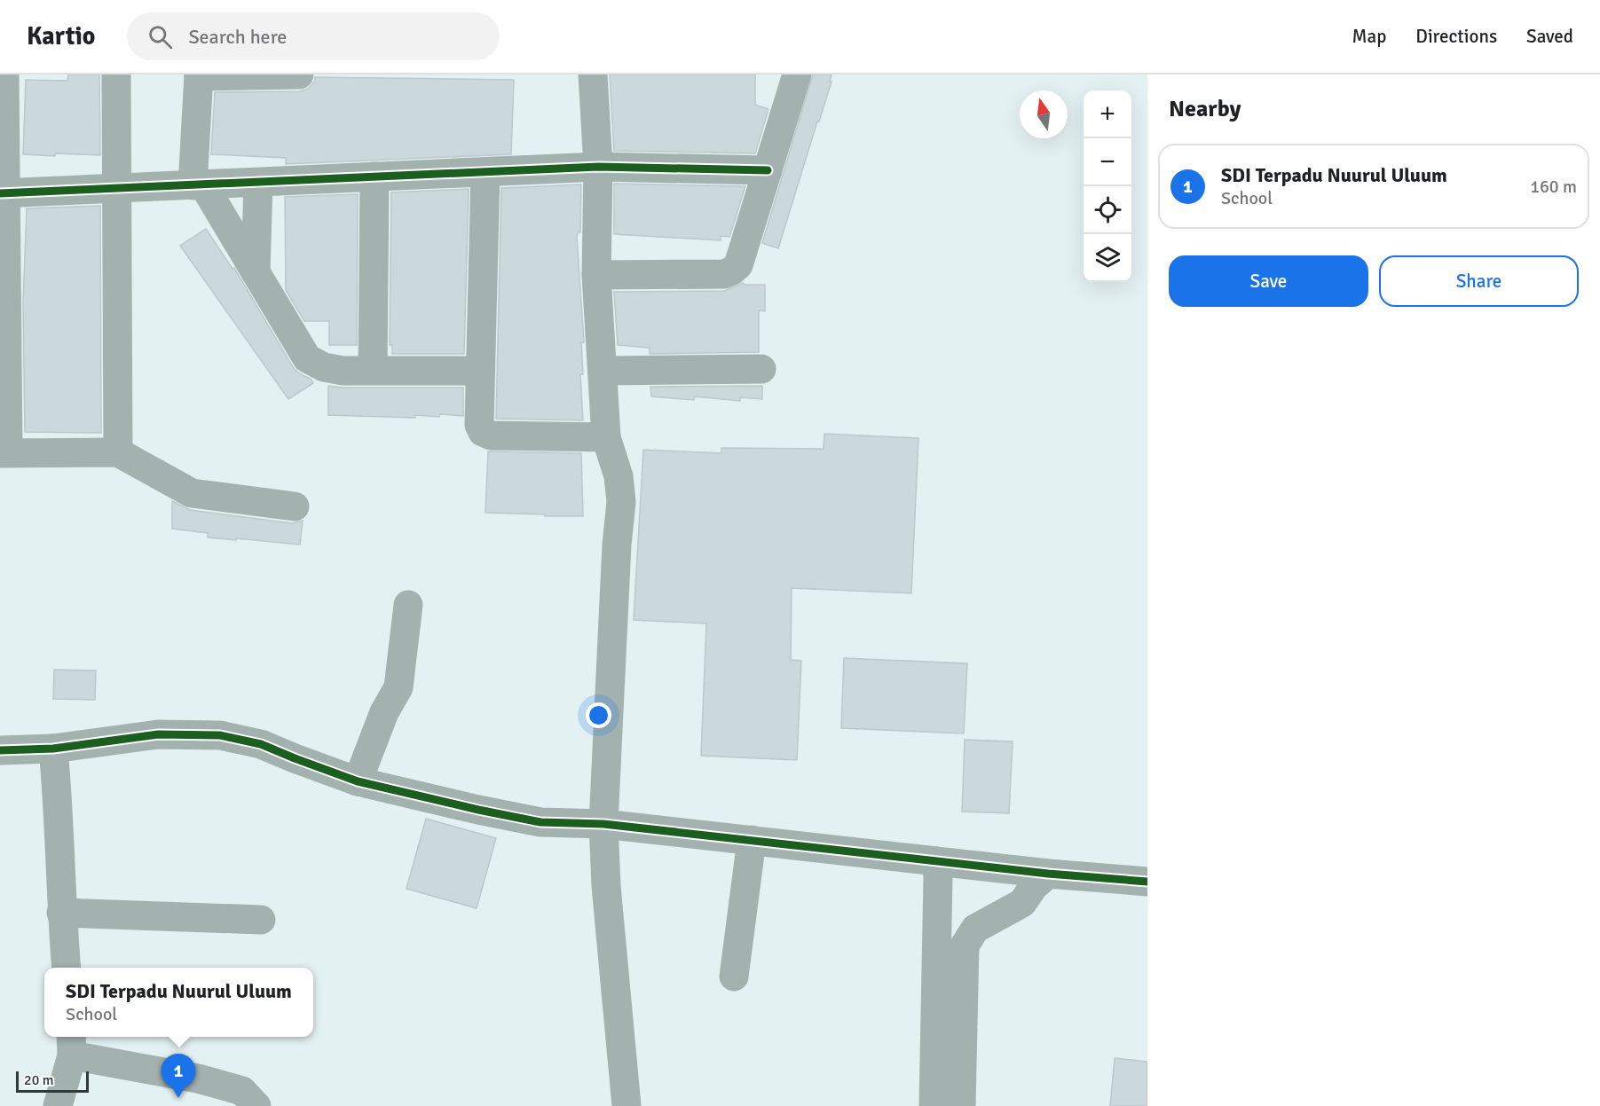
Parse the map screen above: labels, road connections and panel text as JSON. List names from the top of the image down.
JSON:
{
  "scale_bar": "20 m",
  "north": "top",
  "page": {
    "header": "Kartio",
    "search": "Search here",
    "nav": ["Map", "Directions", "Saved"],
    "heading": "Nearby",
    "map_buttons": ["+", "−"],
    "list": [
      {
        "mark": "1",
        "name": "SDI Terpadu Nuurul Uluum",
        "note": "School",
        "value": "160 m"
      }
    ],
    "buttons": ["Save", "Share"],
    "popup": ["SDI Terpadu Nuurul Uluum", "School"],
    "pins": "1",
    "scale": "20 m"
  }
}
